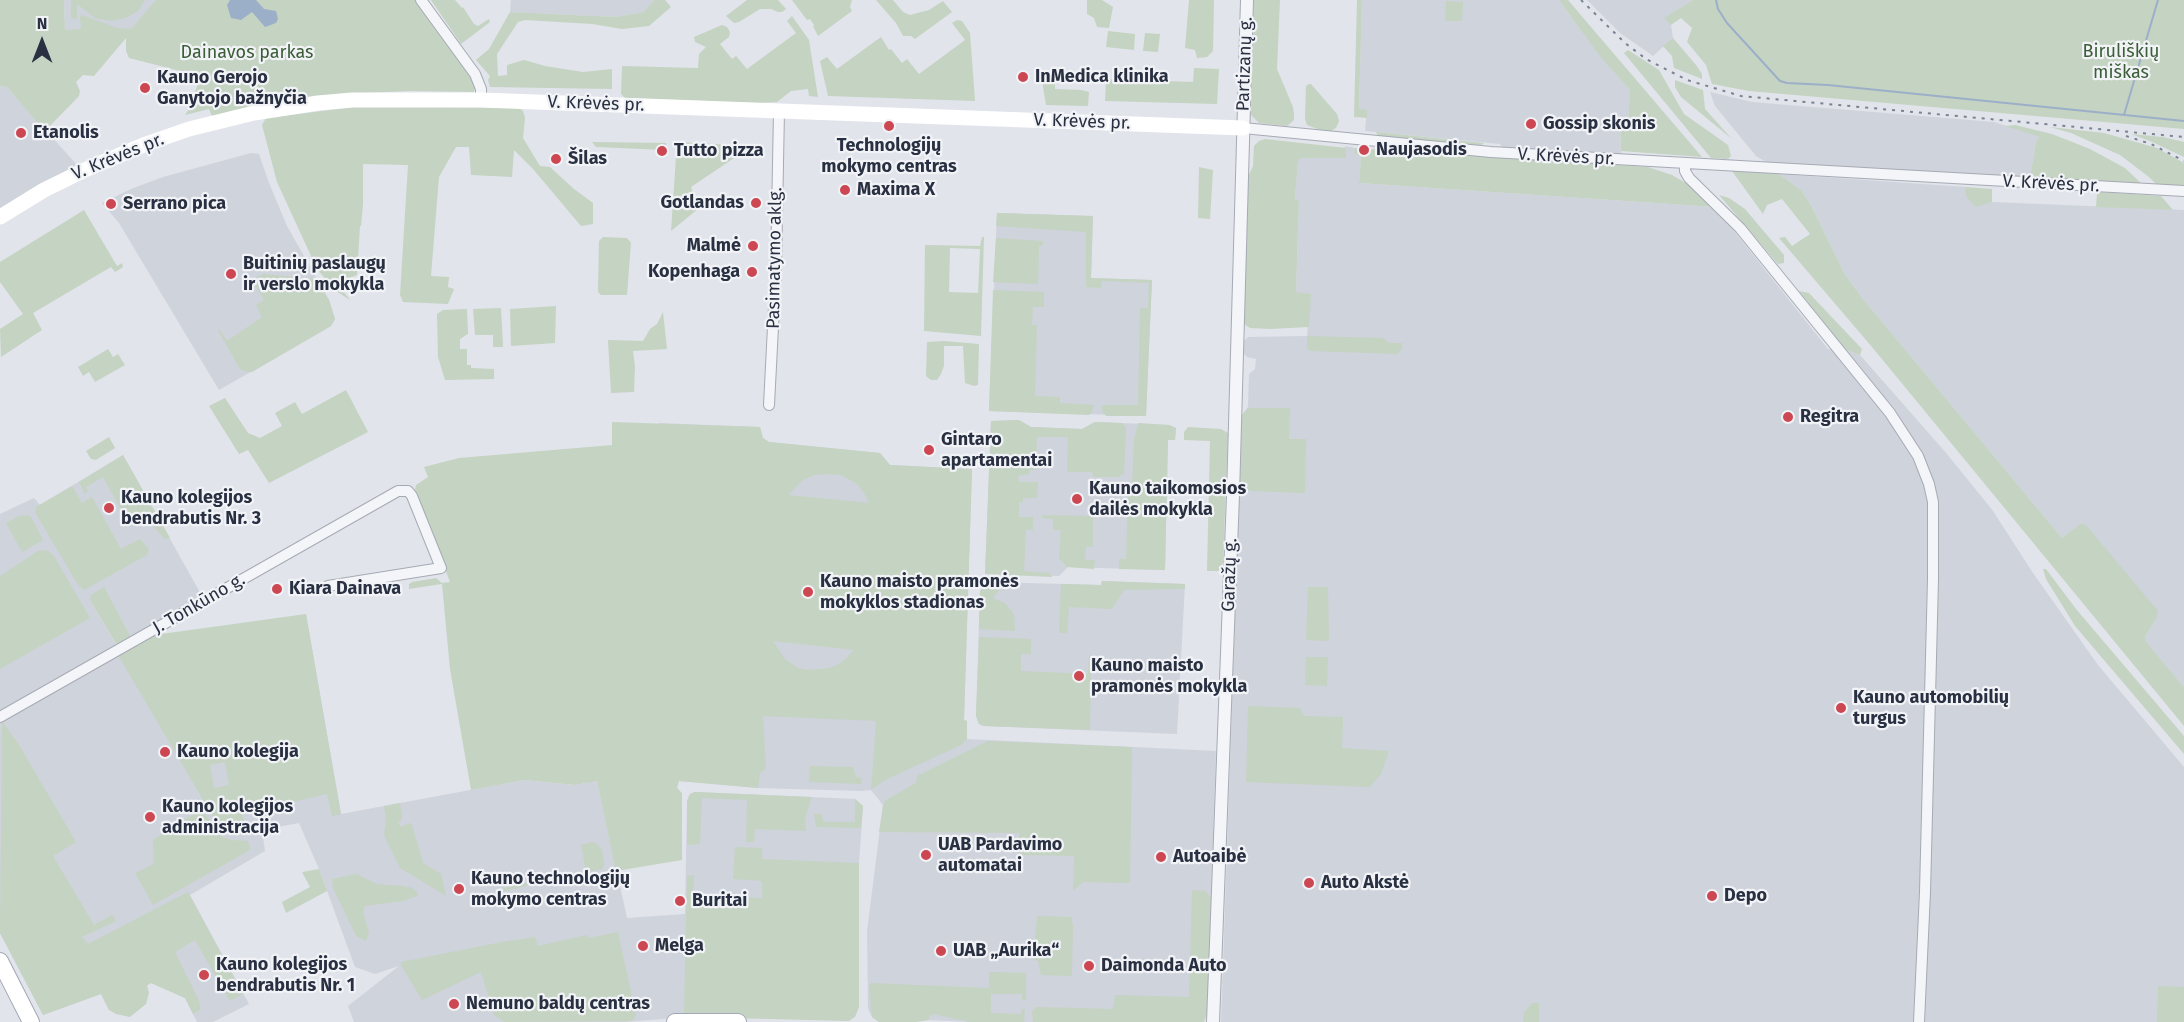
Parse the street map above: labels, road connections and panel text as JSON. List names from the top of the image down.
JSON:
{
  "streets": {
    "main road": ["V. Krėvės pr."],
    "street": [
      "Partizanų g.",
      "Pasimatymo aklg.",
      "Garažų g.",
      "J. Tonkūno g."
    ]
  },
  "crossings": [
    ["Partizanų g.", "V. Krėvės pr."],
    ["Partizanų g.", "Garažų g."],
    ["V. Krėvės pr.", "Pasimatymo aklg."],
    ["V. Krėvės pr.", "Garažų g."]
  ],
  "parks": ["Biruliškių miškas", "Dainavos parkas"],
  "places": [
    "InMedica klinika",
    "Kauno Gerojo Ganytojo bažnyčia",
    "Gossip skonis",
    "Technologijų mokymo centras",
    "Etanolis",
    "Naujasodis",
    "Tutto pizza",
    "Šilas",
    "Maxima X",
    "Gotlandas",
    "Serrano pica",
    "Malmė",
    "Kopenhaga",
    "Buitinių paslaugų ir verslo mokykla",
    "Regitra",
    "Gintaro apartamentai",
    "Kauno taikomosios dailės mokykla",
    "Kauno kolegijos bendrabutis Nr. 3",
    "Kiara Dainava",
    "Kauno maisto pramonės mokyklos stadionas",
    "Kauno maisto pramonės mokykla",
    "Kauno automobilių turgus",
    "Kauno kolegija",
    "Kauno kolegijos administracija",
    "UAB Pardavimo automatai",
    "Autoaibė",
    "Auto Akstė",
    "Kauno technologijų mokymo centras",
    "Depo",
    "Buritai",
    "Melga",
    "UAB „Aurika“",
    "Daimonda Auto",
    "Kauno kolegijos bendrabutis Nr. 1",
    "Nemuno baldų centras"
  ],
  "north": "top"
}
